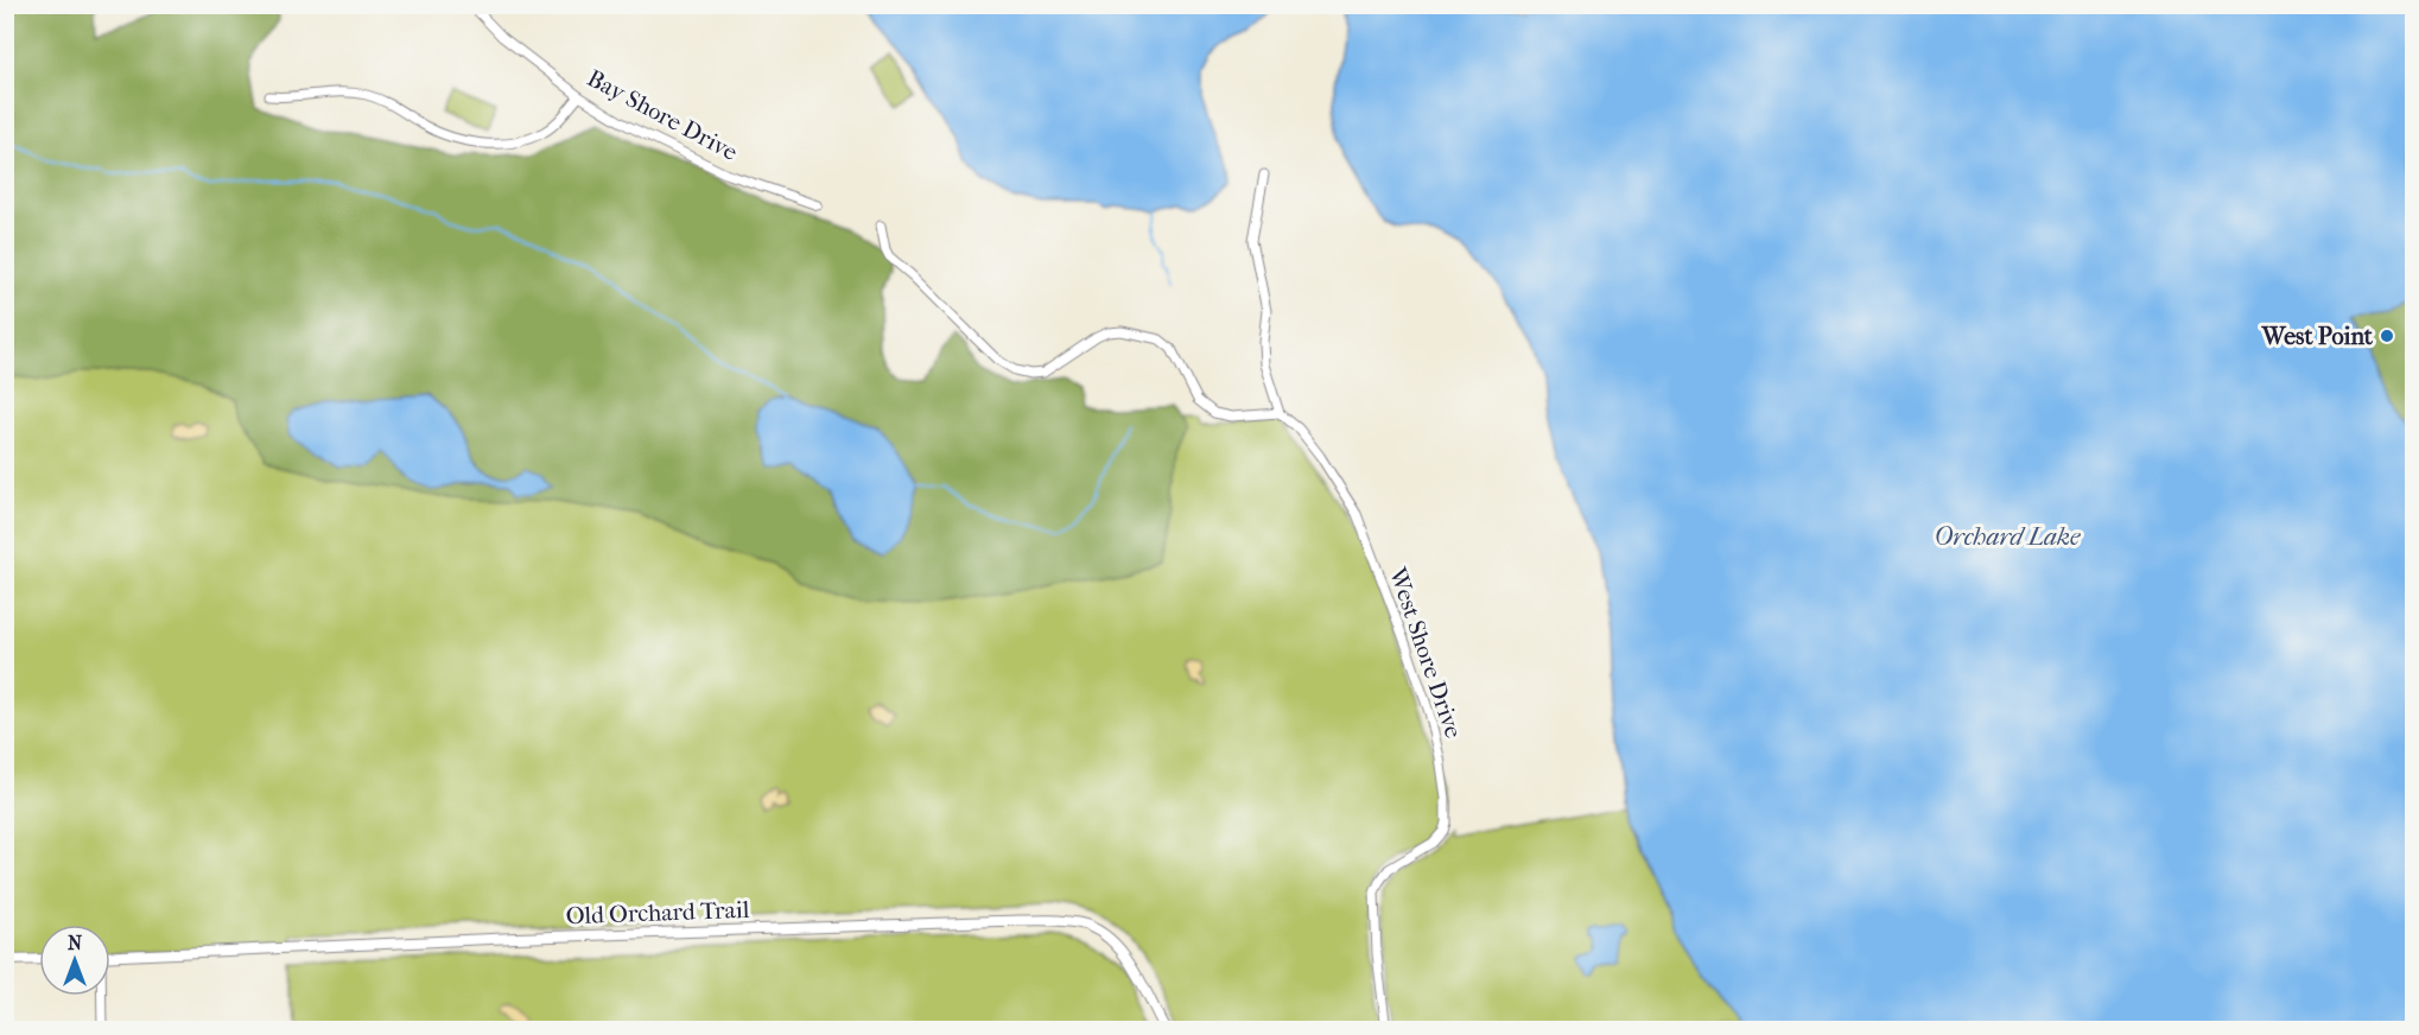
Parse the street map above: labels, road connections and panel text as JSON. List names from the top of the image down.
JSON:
{
  "streets": {
    "street": ["Bay Shore Drive", "West Shore Drive", "Old Orchard Trail"]
  },
  "water": ["Orchard Lake"],
  "places": ["West Point"],
  "north": "top"
}
